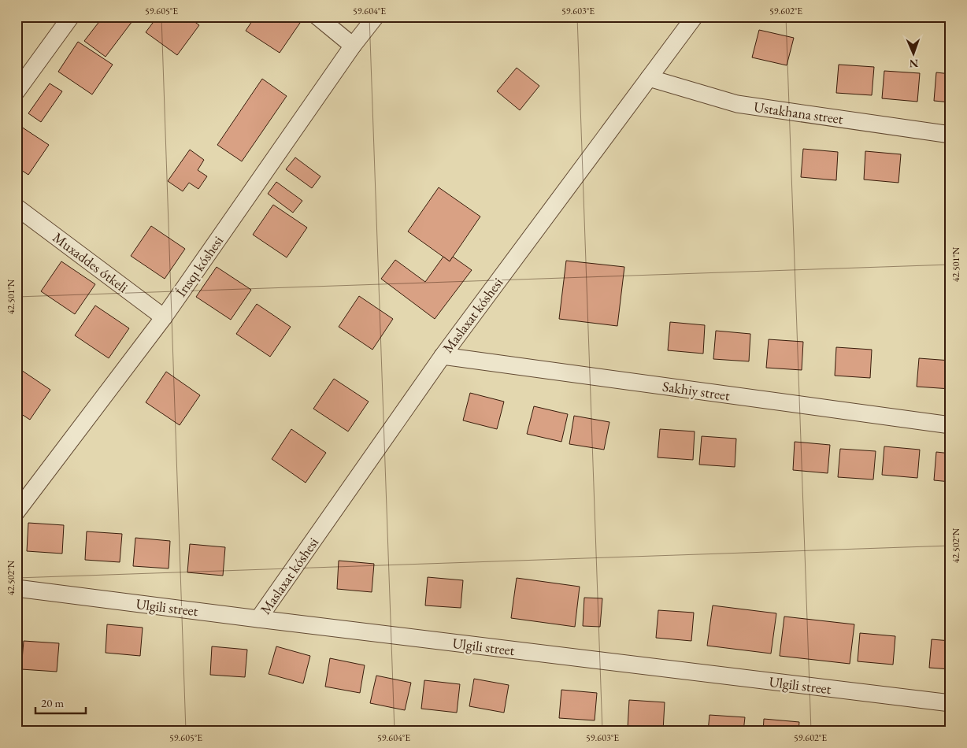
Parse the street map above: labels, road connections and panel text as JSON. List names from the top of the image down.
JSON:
{
  "streets": {
    "street": [
      "Ustakhana street",
      "Muxaddes ótkeli",
      "Írısqı kóshesi",
      "Maslaxat kóshesi",
      "Sakhiy street",
      "Ulgili street"
    ]
  },
  "crossings": [
    ["Ustakhana street", "Maslaxat kóshesi"],
    ["Muxaddes ótkeli", "Írısqı kóshesi"],
    ["Maslaxat kóshesi", "Sakhiy street"],
    ["Maslaxat kóshesi", "Ulgili street"]
  ],
  "scale_bar": "20 m",
  "north": "bottom",
  "coordinates": [
    "59.605°E",
    "59.604°E",
    "59.603°E",
    "59.602°E",
    "42.501°N",
    "42.502°N"
  ]
}
